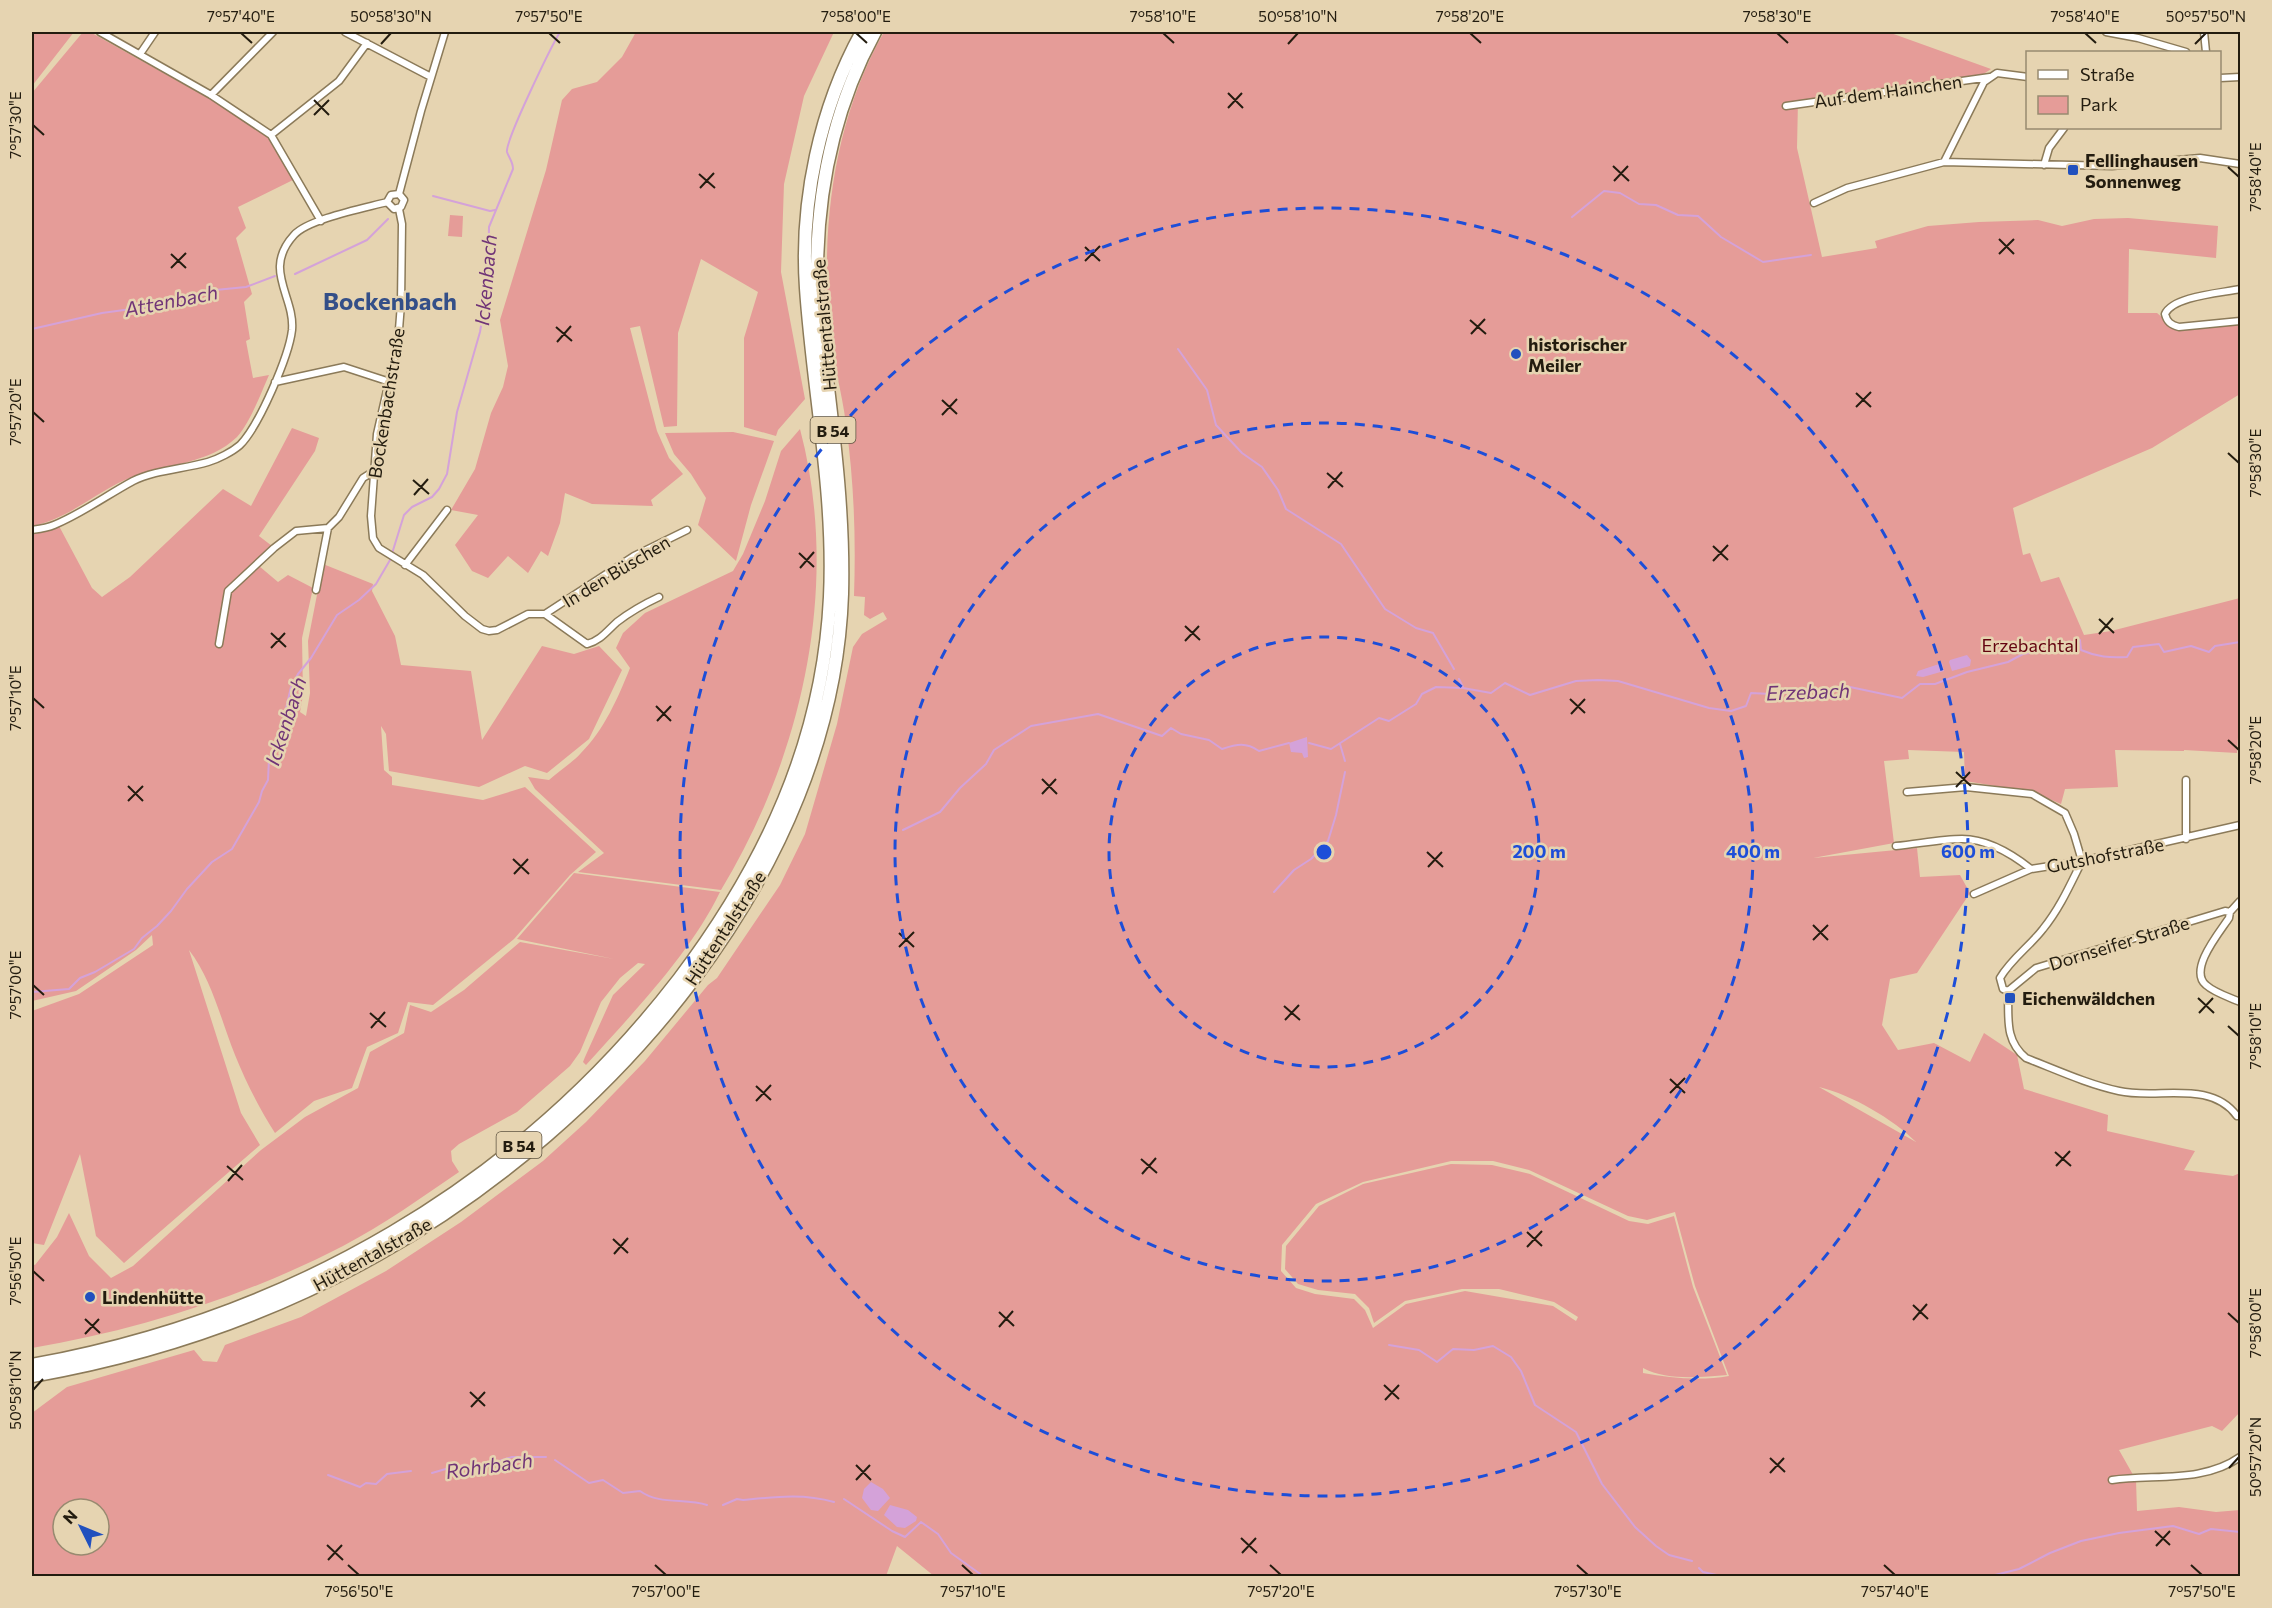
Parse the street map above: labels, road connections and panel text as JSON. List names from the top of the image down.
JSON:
{
  "streets": {
    "highway": ["Hüttentalstraße", "B 54"],
    "street": [
      "Auf dem Hainchen",
      "Bockenbachstraße",
      "In den Büschen",
      "Gutshofstraße",
      "Dornseifer Straße"
    ]
  },
  "crossings": [
    ["Hüttentalstraße", "B 54"],
    ["Bockenbachstraße", "In den Büschen"]
  ],
  "districts": ["Bockenbach"],
  "water": [
    "Ickenbach",
    "Attenbach",
    "Erzebach",
    "Rohrbach"
  ],
  "parks": ["Erzebachtal"],
  "places": {
    "transit": ["Fellinghausen Sonnenweg", "Eichenwäldchen"],
    "other": ["historischer Meiler", "Lindenhütte"]
  },
  "legend": ["Straße", "Park"],
  "north": "top left",
  "coordinates": [
    "7°57'40\"E",
    "50°58'30\"N",
    "7°57'50\"E",
    "7°58'00\"E",
    "7°58'10\"E",
    "50°58'10\"N",
    "7°58'20\"E",
    "7°58'30\"E",
    "7°58'40\"E",
    "50°57'50\"N",
    "7°57'30\"E",
    "7°57'20\"E",
    "7°57'10\"E",
    "7°57'00\"E",
    "7°56'50\"E",
    "50°57'20\"N"
  ],
  "rings": ["200 m", "400 m", "600 m"]
}
